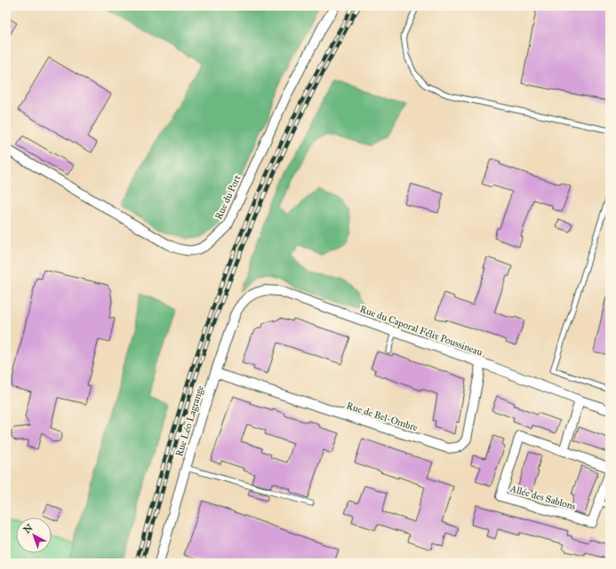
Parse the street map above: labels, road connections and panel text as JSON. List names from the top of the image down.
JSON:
{
  "streets": {
    "street": [
      "Rue du Port",
      "Rue du Caporal Félix Poussineau",
      "Rue de Bel-Ombre",
      "Rue Léo Lagrange",
      "Allée des Sablons"
    ]
  },
  "crossings": [
    ["Rue du Caporal Félix Poussineau", "Rue de Bel-Ombre"],
    ["Rue du Caporal Félix Poussineau", "Rue Léo Lagrange"],
    ["Rue de Bel-Ombre", "Rue Léo Lagrange"]
  ],
  "north": "top left"
}
